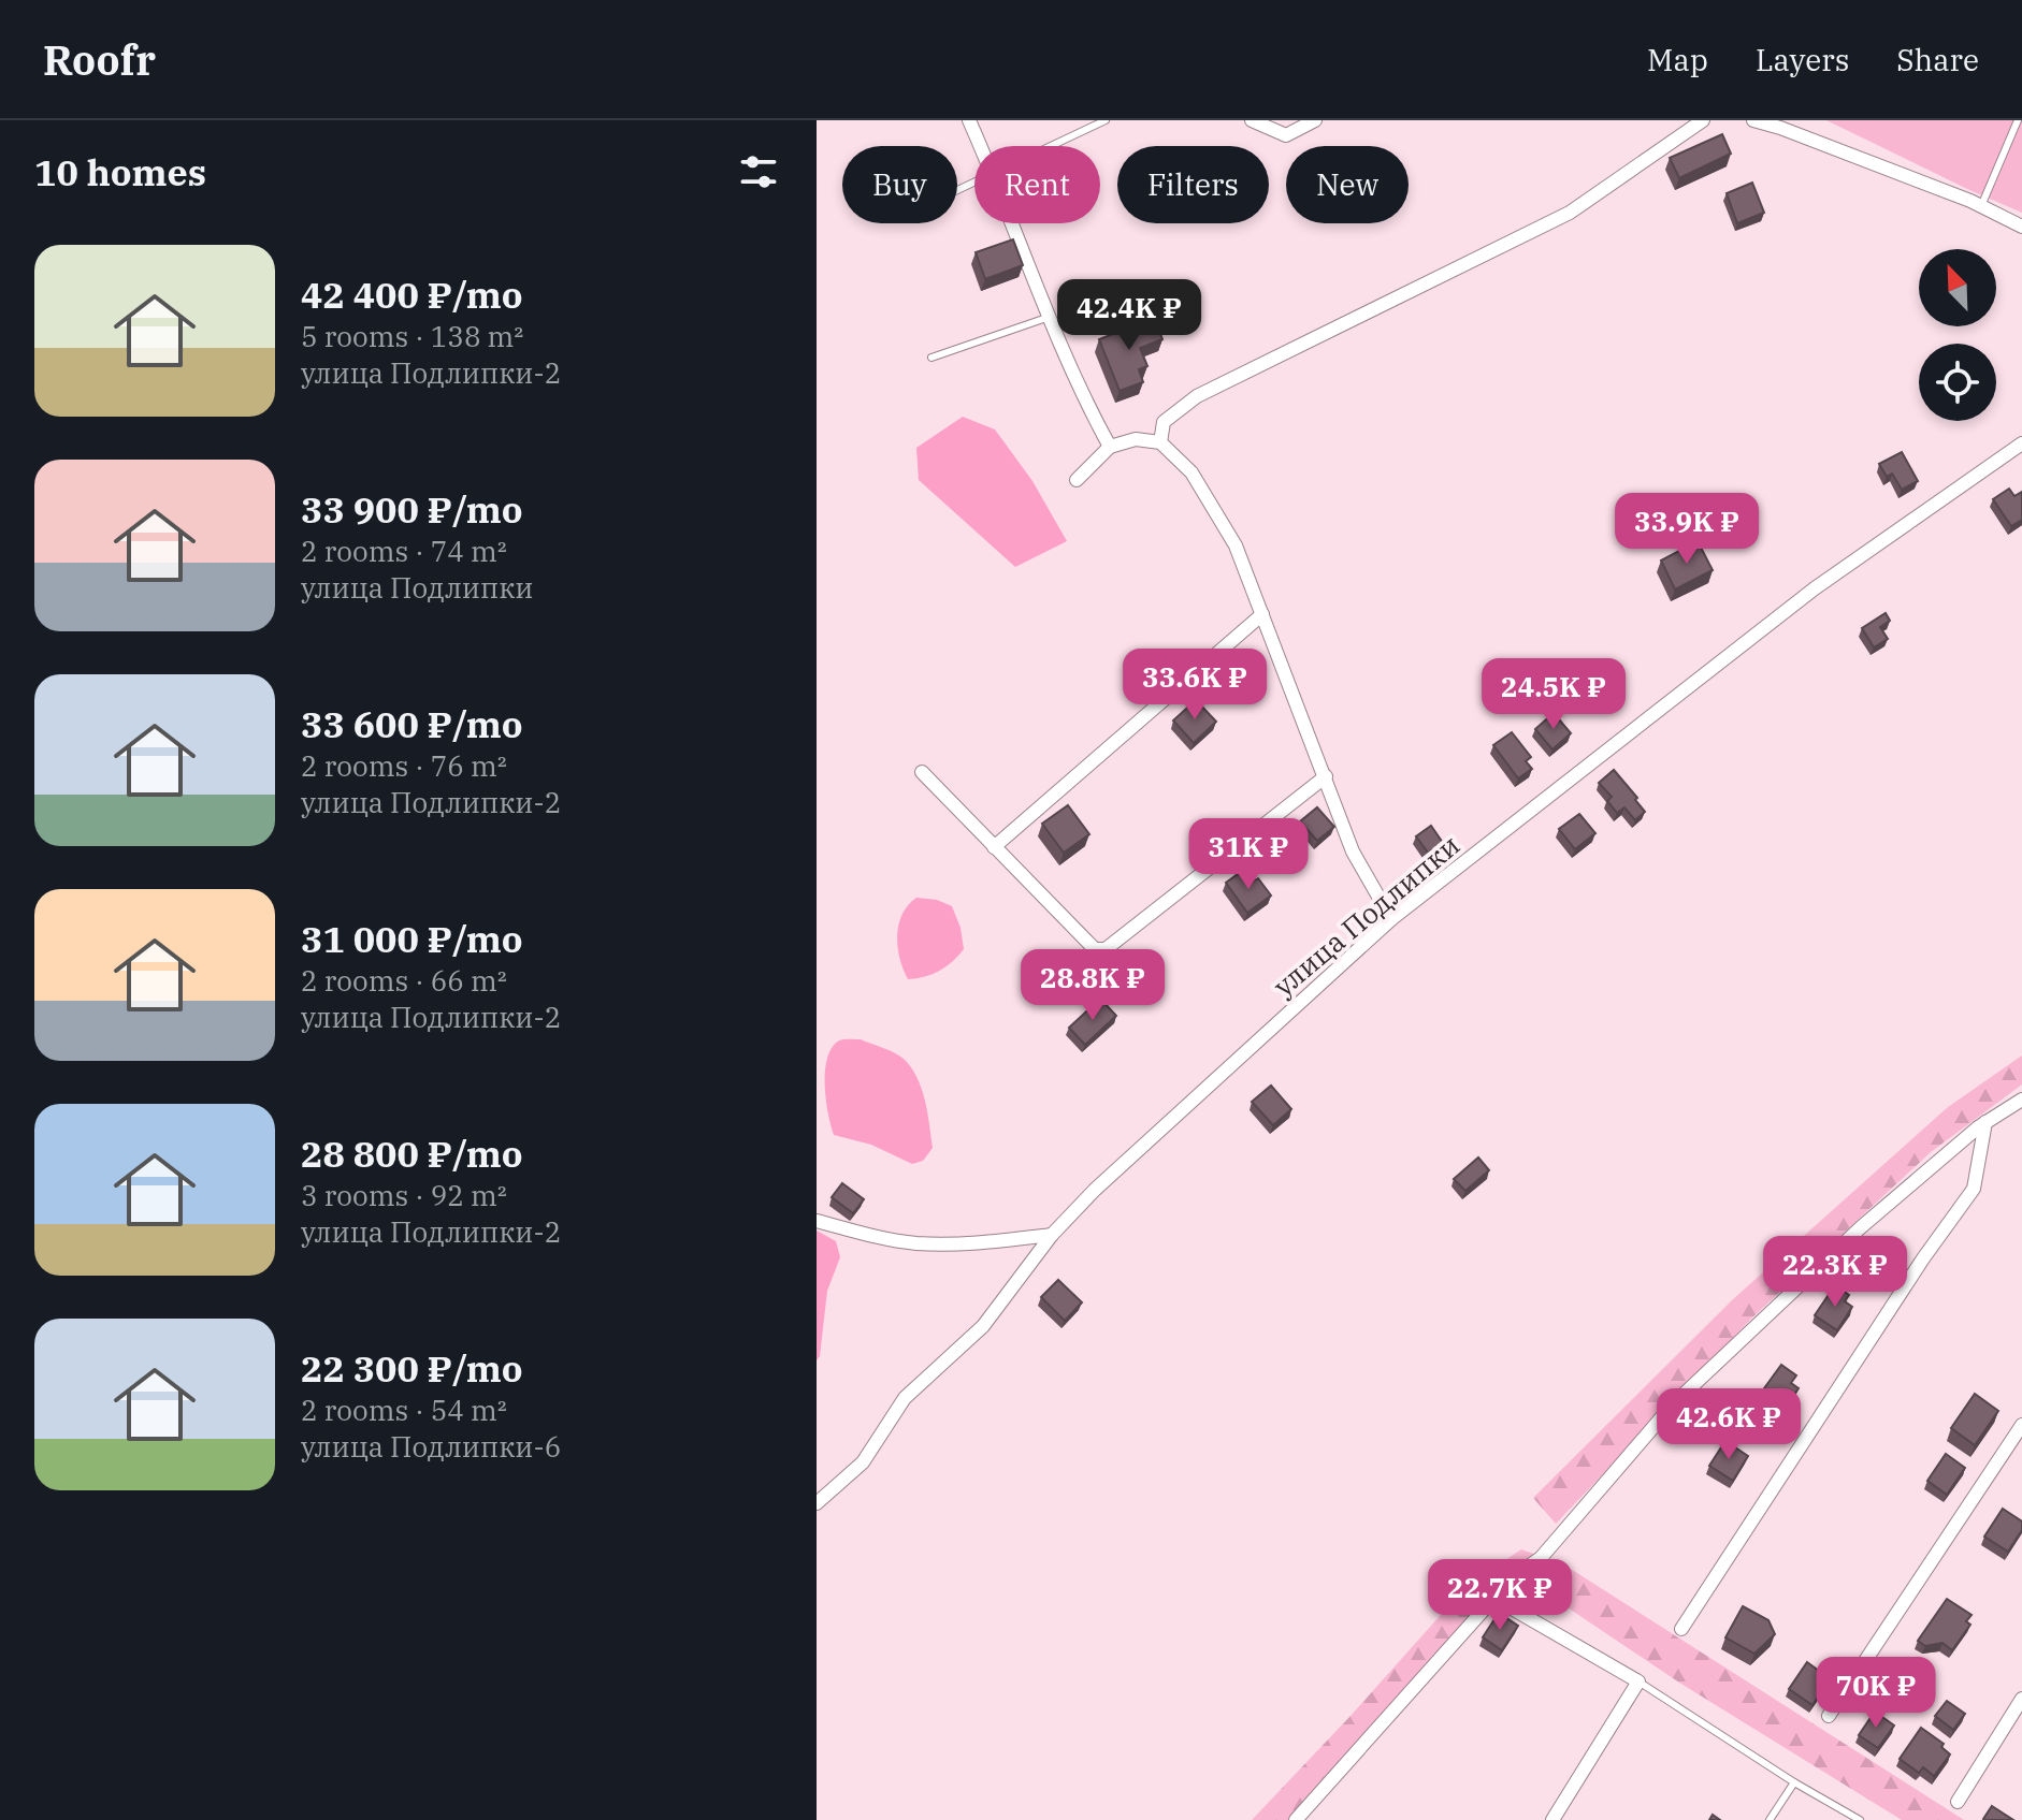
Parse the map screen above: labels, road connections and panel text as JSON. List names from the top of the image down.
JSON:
{
  "streets": {
    "street": ["улица Подлипки"]
  },
  "north": "top left",
  "page": {
    "header": "Roofr",
    "nav": ["Map", "Layers", "Share"],
    "heading": "10 homes",
    "chip": [
      "Buy",
      "Rent",
      "Filters",
      "New"
    ],
    "list": [
      {
        "name": "42 400 ₽/mo",
        "note": "5 rooms · 138 m² · улица Подлипки-2"
      },
      {
        "name": "33 900 ₽/mo",
        "note": "2 rooms · 74 m² · улица Подлипки"
      },
      {
        "name": "33 600 ₽/mo",
        "note": "2 rooms · 76 m² · улица Подлипки-2"
      },
      {
        "name": "31 000 ₽/mo",
        "note": "2 rooms · 66 m² · улица Подлипки-2"
      },
      {
        "name": "28 800 ₽/mo",
        "note": "3 rooms · 92 m² · улица Подлипки-2"
      },
      {
        "name": "22 300 ₽/mo",
        "note": "2 rooms · 54 m² · улица Подлипки-6"
      }
    ],
    "price": [
      "42.4K ₽",
      "33.9K ₽",
      "33.6K ₽",
      "24.5K ₽",
      "31K ₽",
      "28.8K ₽",
      "22.3K ₽",
      "42.6K ₽",
      "22.7K ₽",
      "70K ₽"
    ]
  }
}
